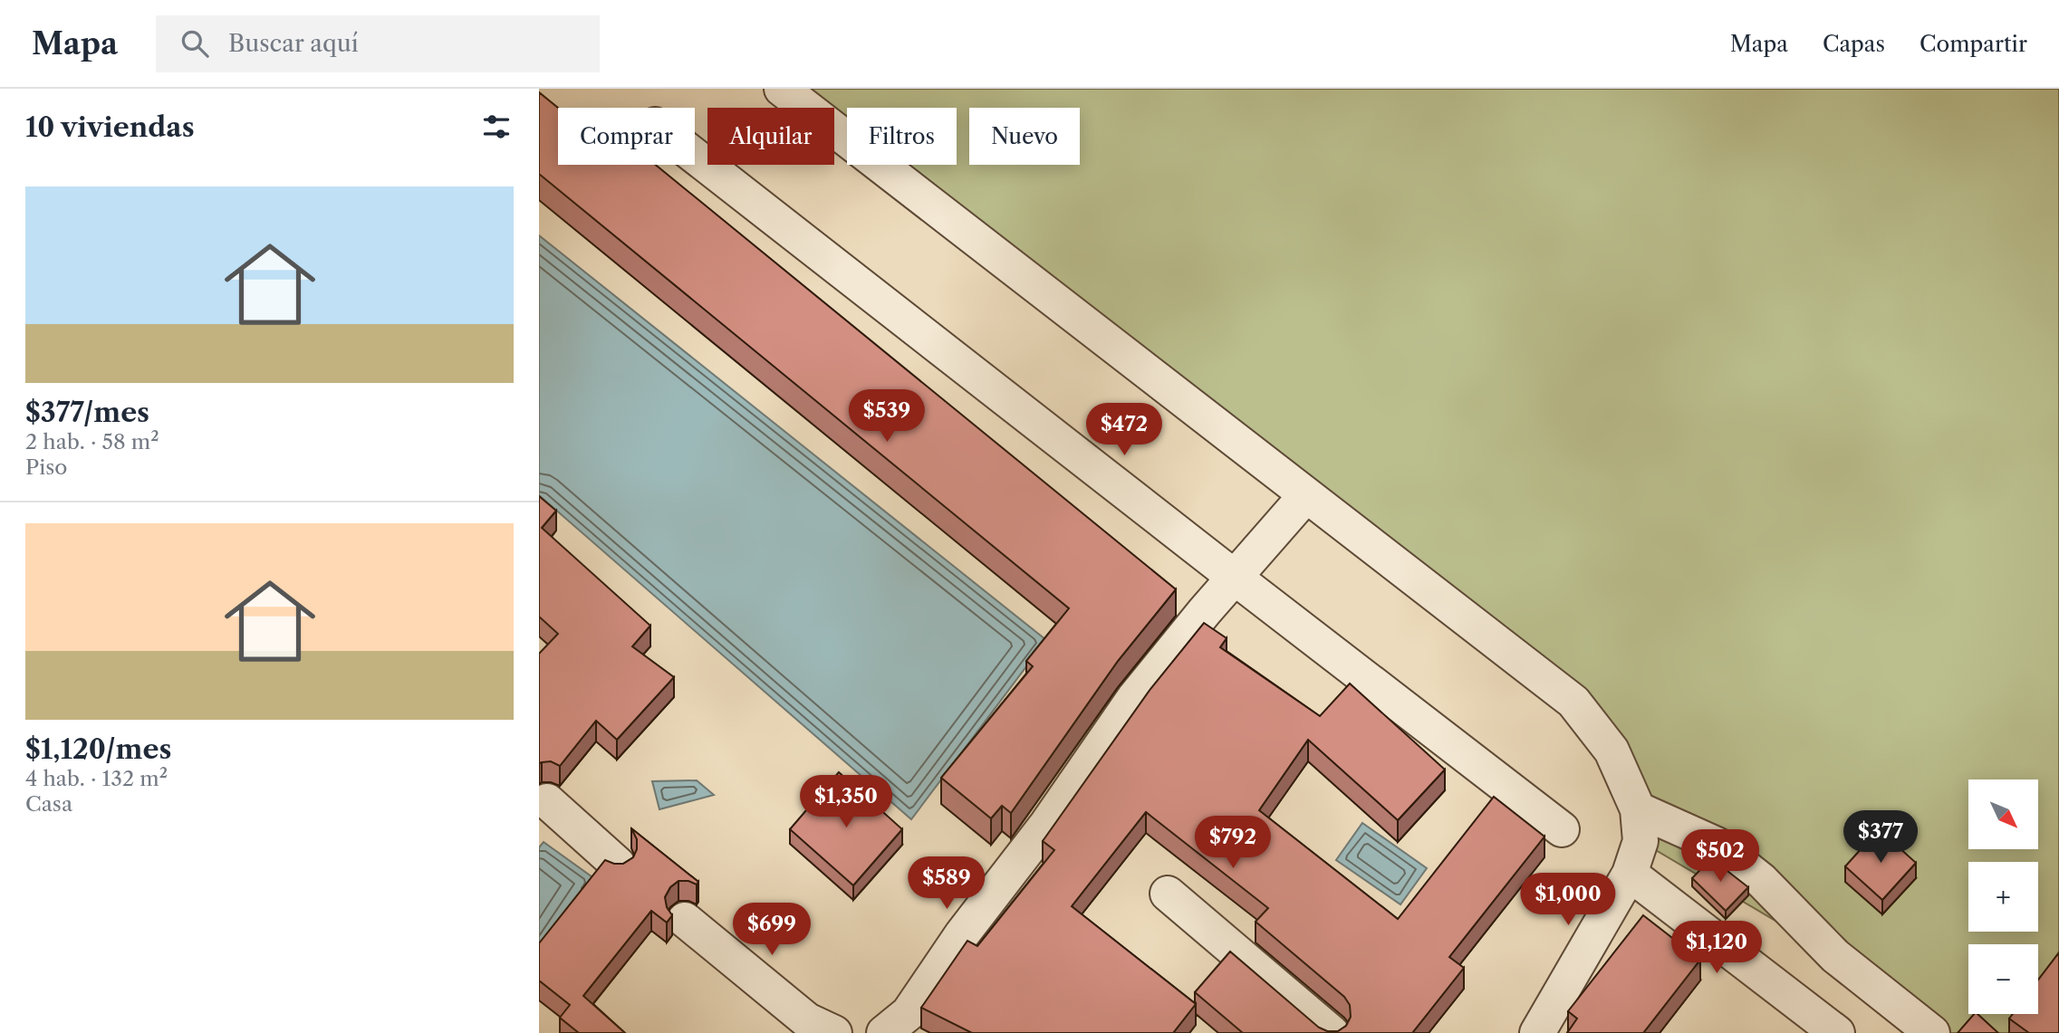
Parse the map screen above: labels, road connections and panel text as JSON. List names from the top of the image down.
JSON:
{
  "north": "bottom right",
  "page": {
    "header": "Mapa",
    "search": "Buscar aquí",
    "nav": ["Mapa", "Capas", "Compartir"],
    "heading": "10 viviendas",
    "chip": [
      "Comprar",
      "Alquilar",
      "Filtros",
      "Nuevo"
    ],
    "list": [
      {
        "name": "$377/mes",
        "note": "2 hab. · 58 m² · Piso"
      },
      {
        "name": "$1,120/mes",
        "note": "4 hab. · 132 m² · Casa"
      }
    ],
    "price": [
      "$539",
      "$472",
      "$1,350",
      "$377",
      "$792",
      "$502",
      "$589",
      "$1,000",
      "$699",
      "$1,120"
    ],
    "map_buttons": ["+", "−"]
  }
}
